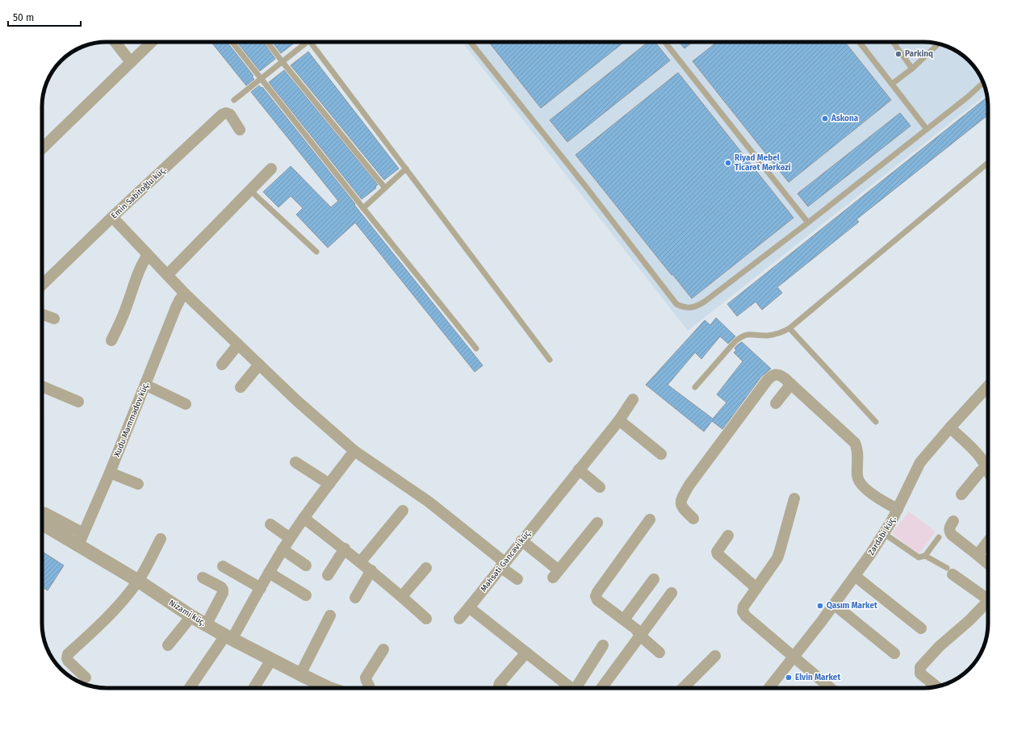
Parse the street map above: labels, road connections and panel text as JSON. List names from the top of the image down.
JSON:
{
  "streets": {
    "street": [
      "Emin Sabitoğlu küç.",
      "Xudu Məmmədov küç.",
      "Zərdabi küç.",
      "Məhsəti Gəncəvi küç.",
      "Nizami küç."
    ]
  },
  "crossings": [
    ["Xudu Məmmədov küç.", "Nizami küç."]
  ],
  "places": [
    "Parkinq",
    "Askona",
    "Riyad Mebel Ticarət Mərkəzi",
    "Qasım Market",
    "Elvin Market"
  ],
  "scale_bar": "50 m"
}
